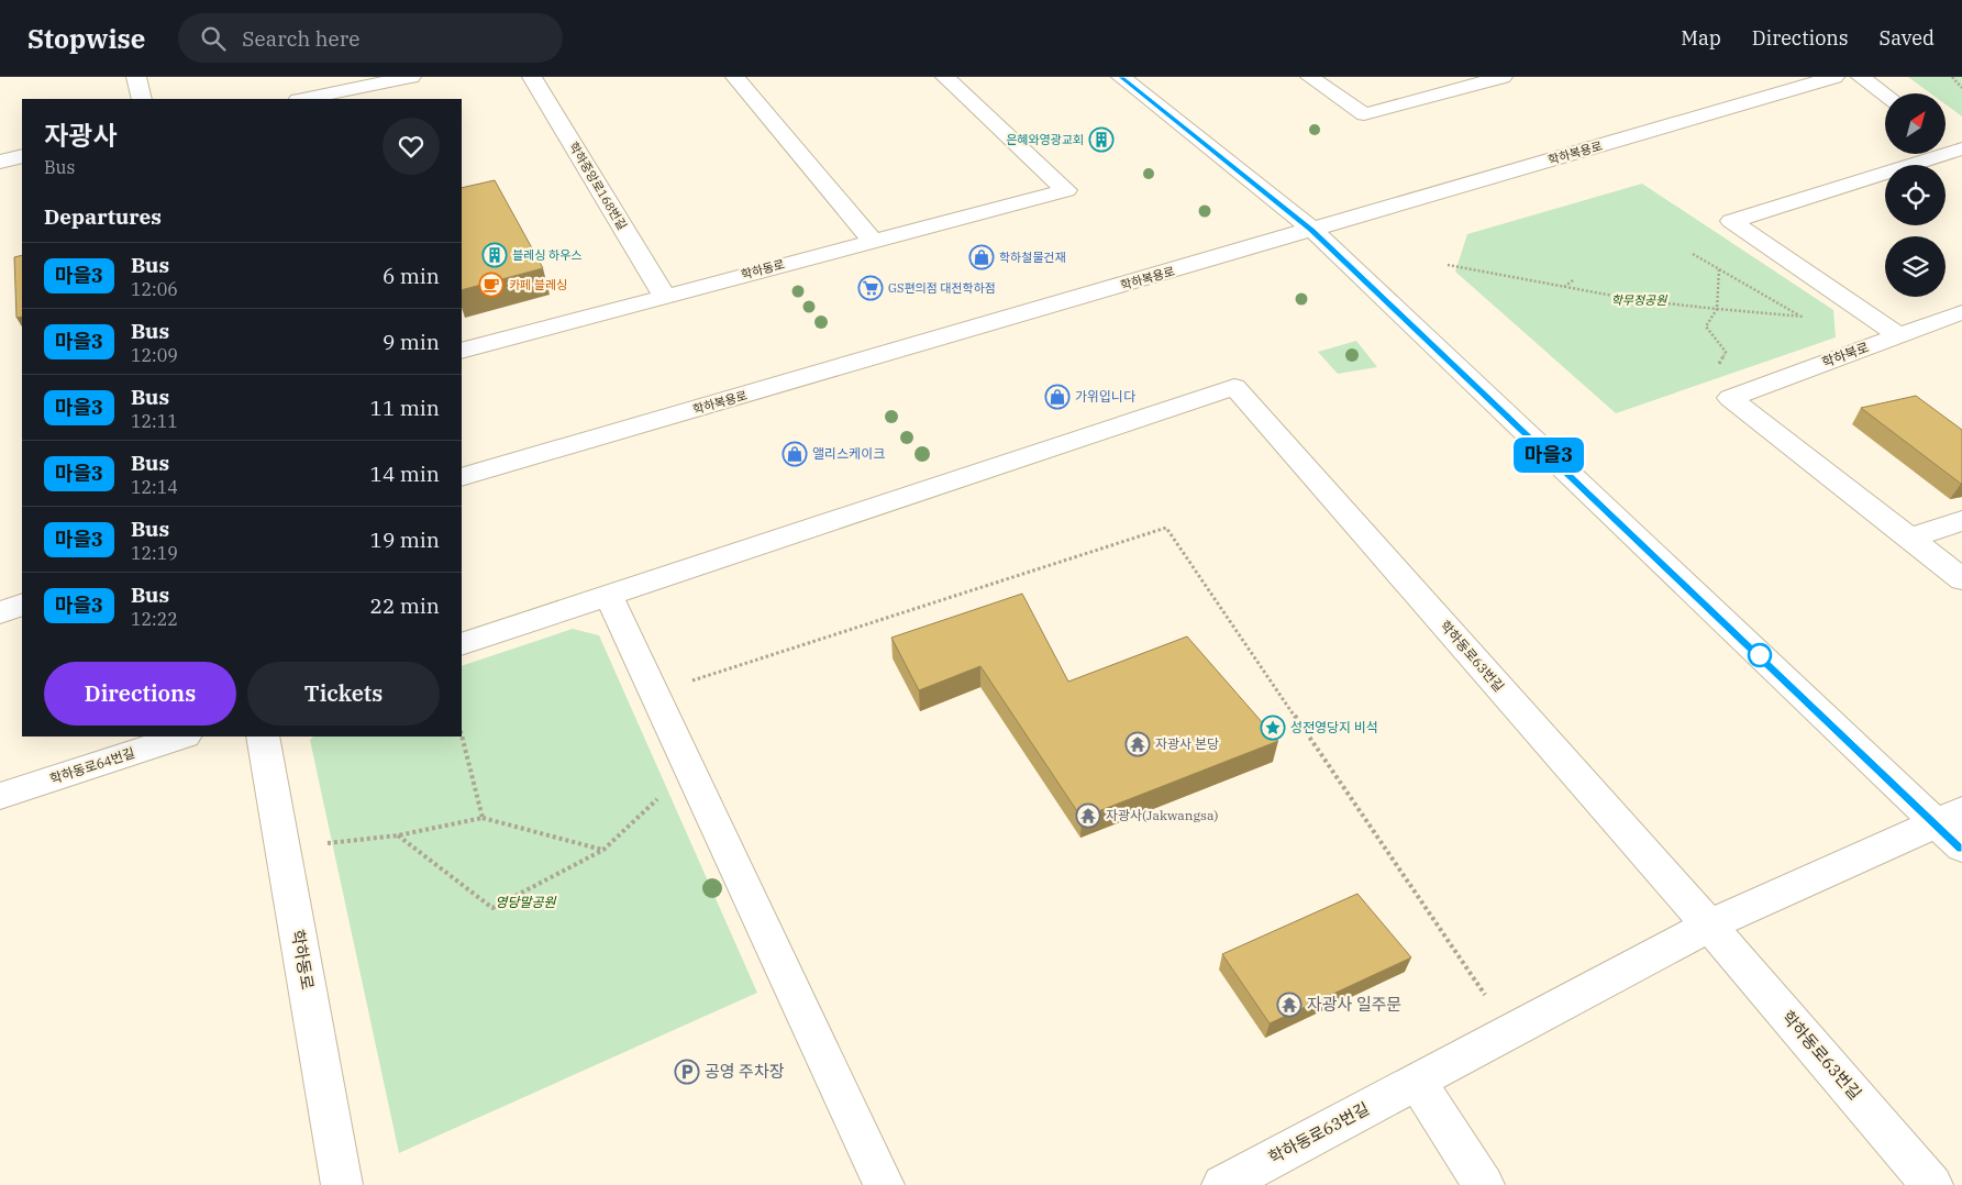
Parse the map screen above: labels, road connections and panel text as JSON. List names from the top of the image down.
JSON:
{
  "streets": {
    "street": [
      "학하복용로",
      "학하중앙로168번길",
      "학하동로",
      "학하북로",
      "학하동로63번길",
      "학하동로64번길"
    ]
  },
  "crossings": [
    ["학하중앙로168번길", "학하동로"]
  ],
  "parks": ["학무정공원", "영당말공원"],
  "places": {
    "building": ["은혜와영광교회", "블레싱 하우스"],
    "shop": ["학하철물건재", "가위입니다", "앨리스케이크"],
    "cafe": ["카페 블레싱"],
    "supermarket": ["GS편의점 대전학하점"],
    "place": ["성전영당지 비석"],
    "temple": ["자광사 본당", "자광사(Jakwangsa)", "자광사 일주문"],
    "parking": ["공영 주차장"]
  },
  "lines": ["bus line 마을3"],
  "north": "top right",
  "page": {
    "header": "Stopwise",
    "search": "Search here",
    "nav": ["Map", "Directions", "Saved"],
    "on_map": "마을3",
    "heading": [
      ["자광사", "Bus"],
      "Departures"
    ],
    "list": [
      {
        "mark": "마을3",
        "name": "Bus",
        "note": "12:06",
        "value": "6 min"
      },
      {
        "mark": "마을3",
        "name": "Bus",
        "note": "12:09",
        "value": "9 min"
      },
      {
        "mark": "마을3",
        "name": "Bus",
        "note": "12:11",
        "value": "11 min"
      },
      {
        "mark": "마을3",
        "name": "Bus",
        "note": "12:14",
        "value": "14 min"
      },
      {
        "mark": "마을3",
        "name": "Bus",
        "note": "12:19",
        "value": "19 min"
      },
      {
        "mark": "마을3",
        "name": "Bus",
        "note": "12:22",
        "value": "22 min"
      }
    ],
    "buttons": ["Directions", "Tickets"]
  }
}
